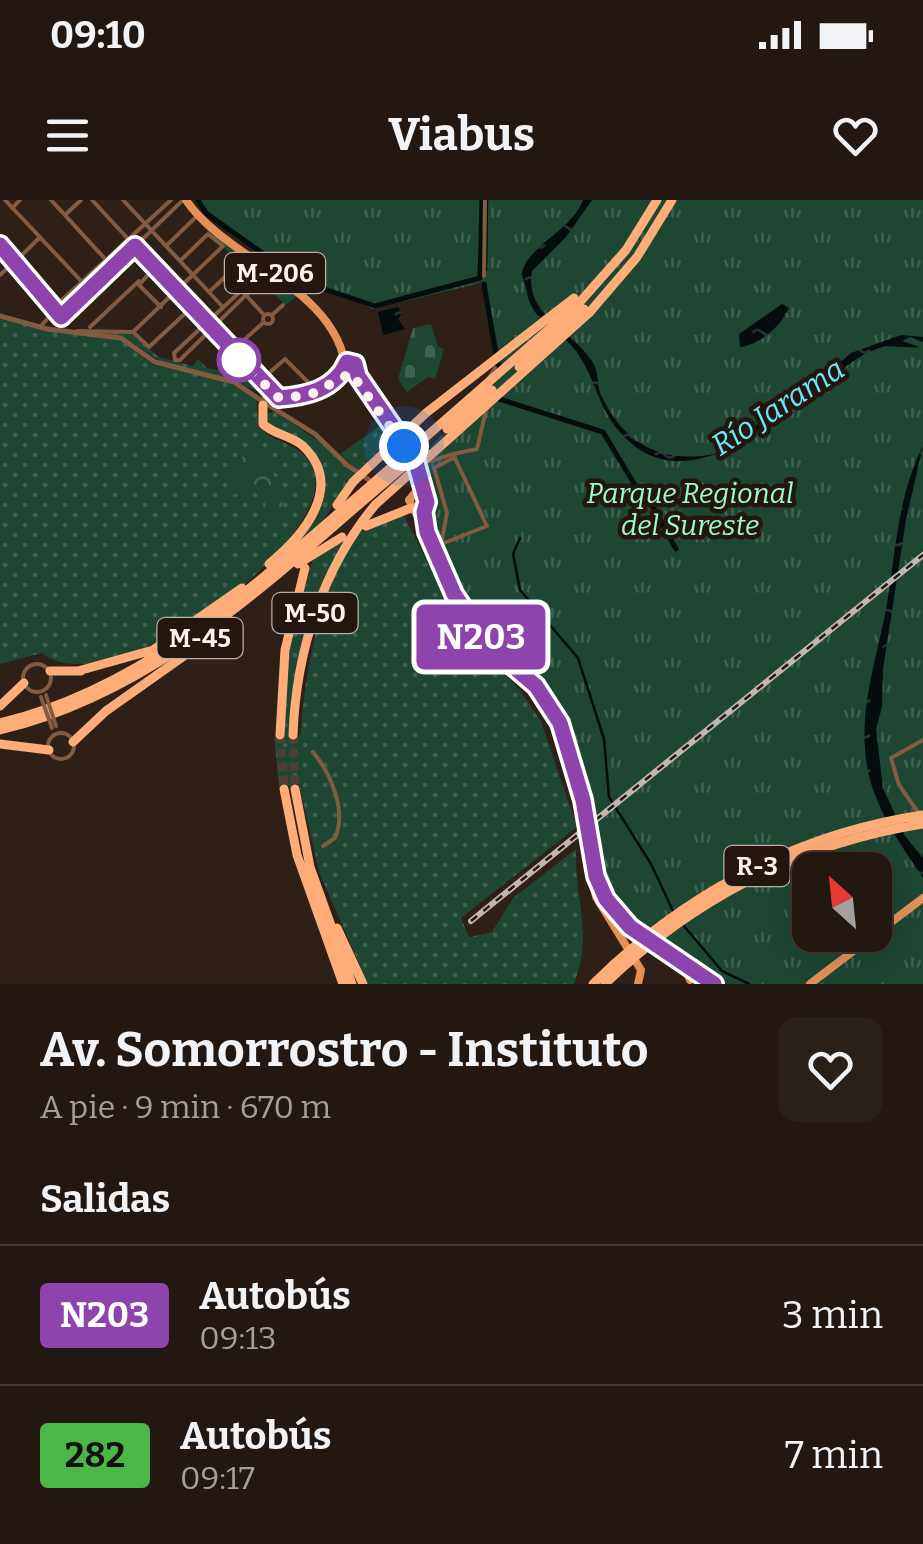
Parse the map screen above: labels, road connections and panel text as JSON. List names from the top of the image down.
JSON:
{
  "streets": {
    "highway": ["M-50", "M-45", "R-3"],
    "main road": ["M-206"]
  },
  "crossings": [
    ["M-50", "M-45"]
  ],
  "water": ["Río Jarama"],
  "parks": ["Parque Regional del Sureste"],
  "lines": ["bus line N203"],
  "north": "top left",
  "page": {
    "status": "09:10",
    "header": "Viabus",
    "on_map": "N203",
    "heading": [
      ["Av. Somorrostro - Instituto", "A pie · 9 min · 670 m"],
      "Salidas"
    ],
    "list": [
      {
        "mark": "N203",
        "name": "Autobús",
        "note": "09:13",
        "value": "3 min"
      },
      {
        "mark": "282",
        "name": "Autobús",
        "note": "09:17",
        "value": "7 min"
      }
    ]
  }
}
